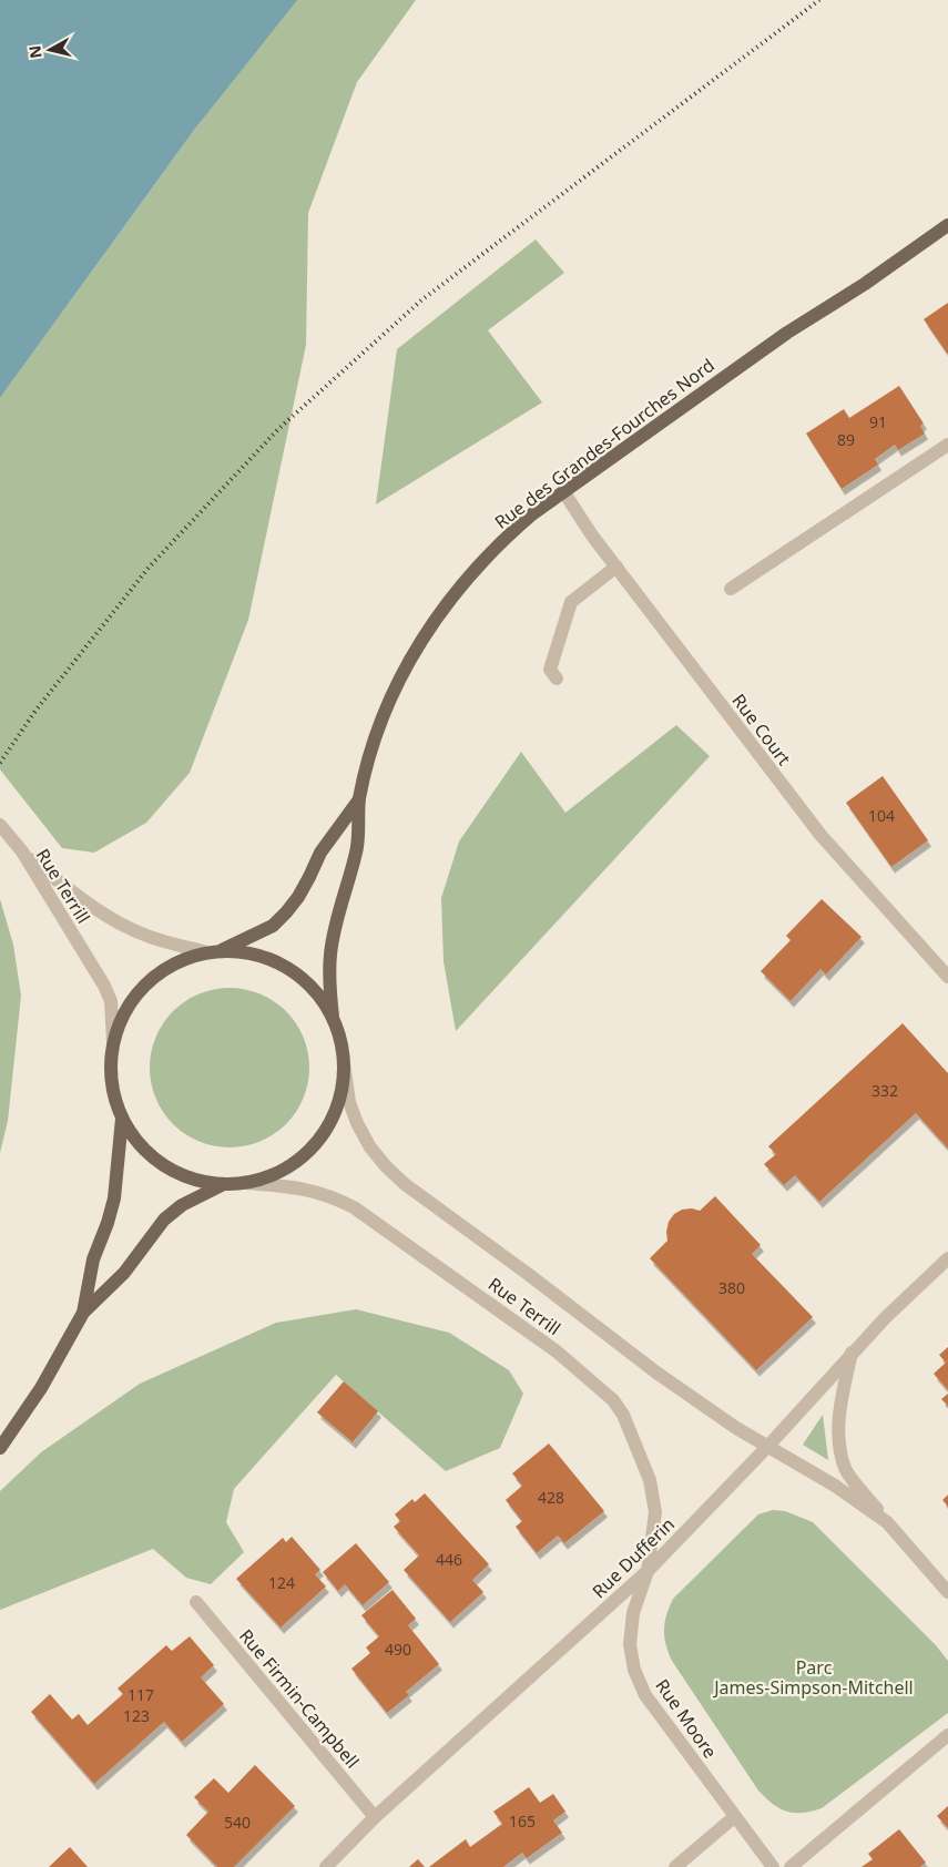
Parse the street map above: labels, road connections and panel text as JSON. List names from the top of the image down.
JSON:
{
  "streets": {
    "main road": ["Rue des Grandes-Fourches Nord"],
    "street": [
      "Rue Court",
      "Rue Terrill",
      "Rue Dufferin",
      "Rue Firmin-Campbell",
      "Rue Moore"
    ]
  },
  "crossings": [
    ["Rue des Grandes-Fourches Nord", "Rue Court"],
    ["Rue des Grandes-Fourches Nord", "Rue Terrill"],
    ["Rue Terrill", "Rue Dufferin"],
    ["Rue Terrill", "Rue Moore"],
    ["Rue Dufferin", "Rue Firmin-Campbell"],
    ["Rue Dufferin", "Rue Moore"]
  ],
  "parks": ["Parc James-Simpson-Mitchell"],
  "house_numbers": [
    "91",
    "89",
    "104",
    "332",
    "380",
    "428",
    "446",
    "124",
    "490",
    "117",
    "123",
    "165",
    "540"
  ],
  "north": "left"
}
